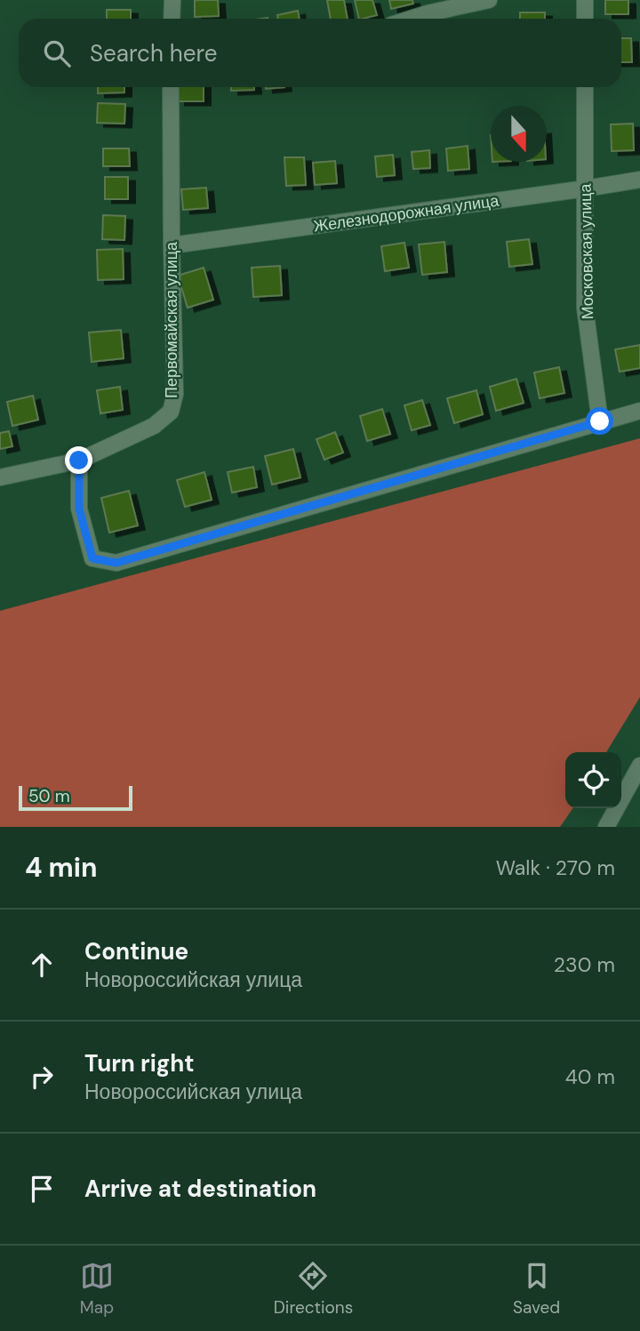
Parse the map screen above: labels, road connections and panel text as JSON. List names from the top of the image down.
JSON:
{
  "streets": {
    "street": ["Железнодорожная улица", "Московская улица", "Первомайская улица"]
  },
  "crossings": [
    ["Железнодорожная улица", "Московская улица"],
    ["Железнодорожная улица", "Первомайская улица"]
  ],
  "scale_bar": "50 m",
  "north": "bottom",
  "page": {
    "search": "Search here",
    "scale": "50 m",
    "heading": ["4 min", "Walk · 270 m"],
    "list": [
      ["Continue", "Новороссийская улица", "230 m"],
      ["Turn right", "Новороссийская улица", "40 m"],
      "Arrive at destination"
    ],
    "nav": ["Map", "Directions", "Saved"]
  }
}
